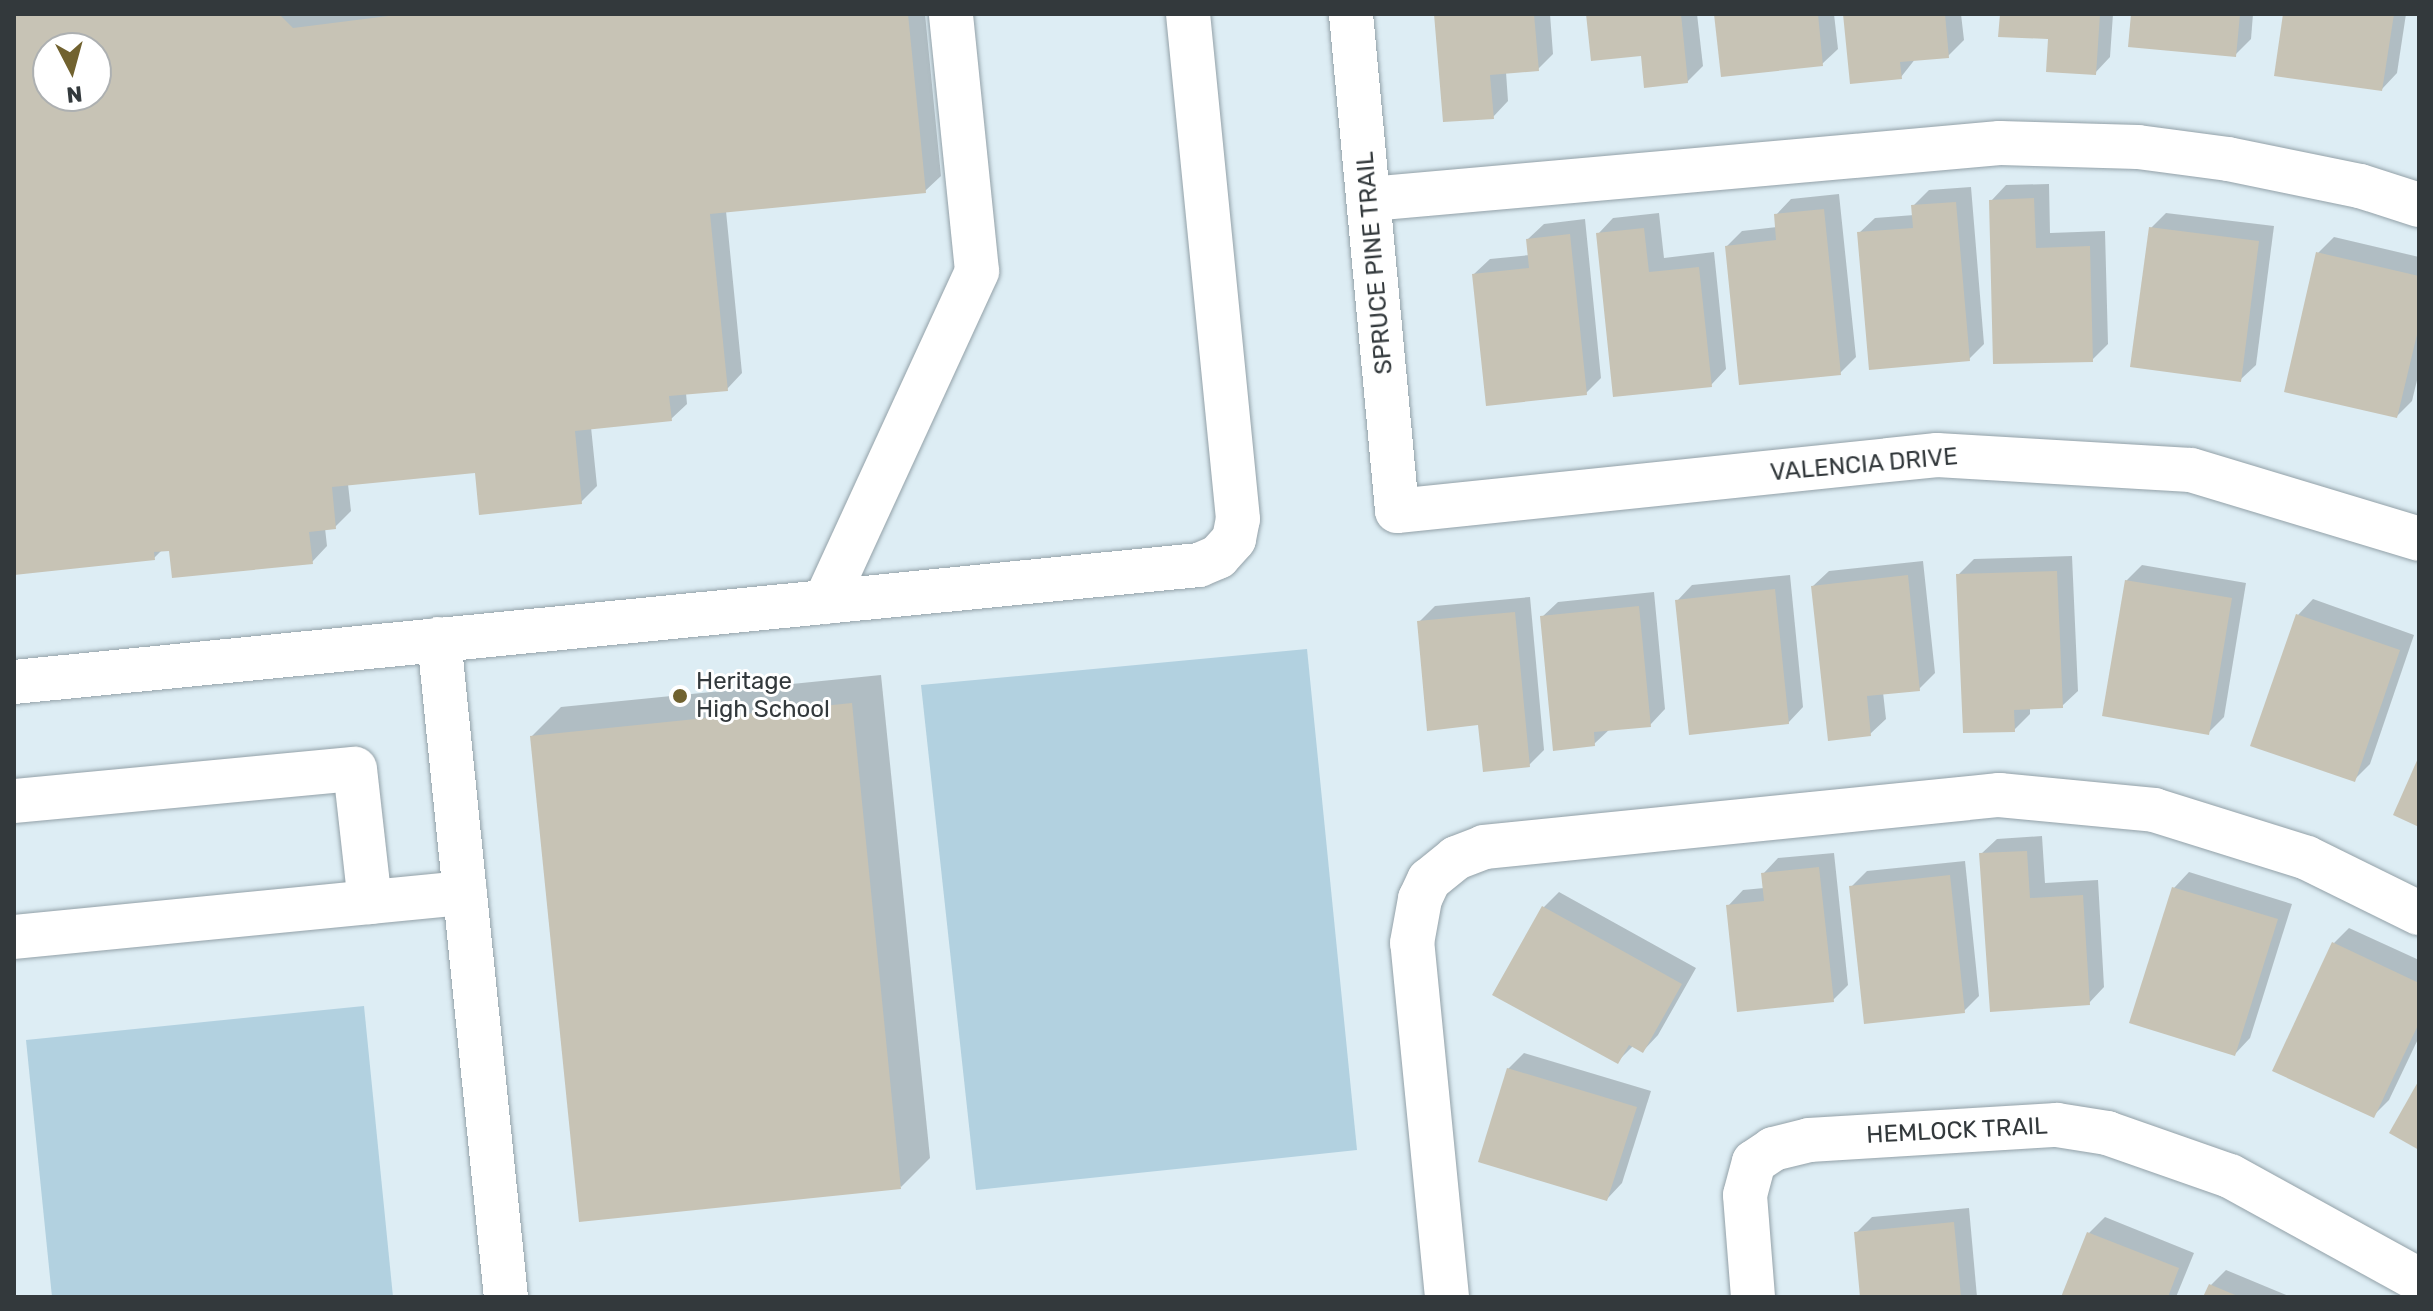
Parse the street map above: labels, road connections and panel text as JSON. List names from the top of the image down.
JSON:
{
  "streets": {
    "street": ["SPRUCE PINE TRAIL", "VALENCIA DRIVE", "HEMLOCK TRAIL"]
  },
  "crossings": [
    ["SPRUCE PINE TRAIL", "VALENCIA DRIVE"]
  ],
  "places": ["Heritage High School"],
  "north": "bottom"
}
